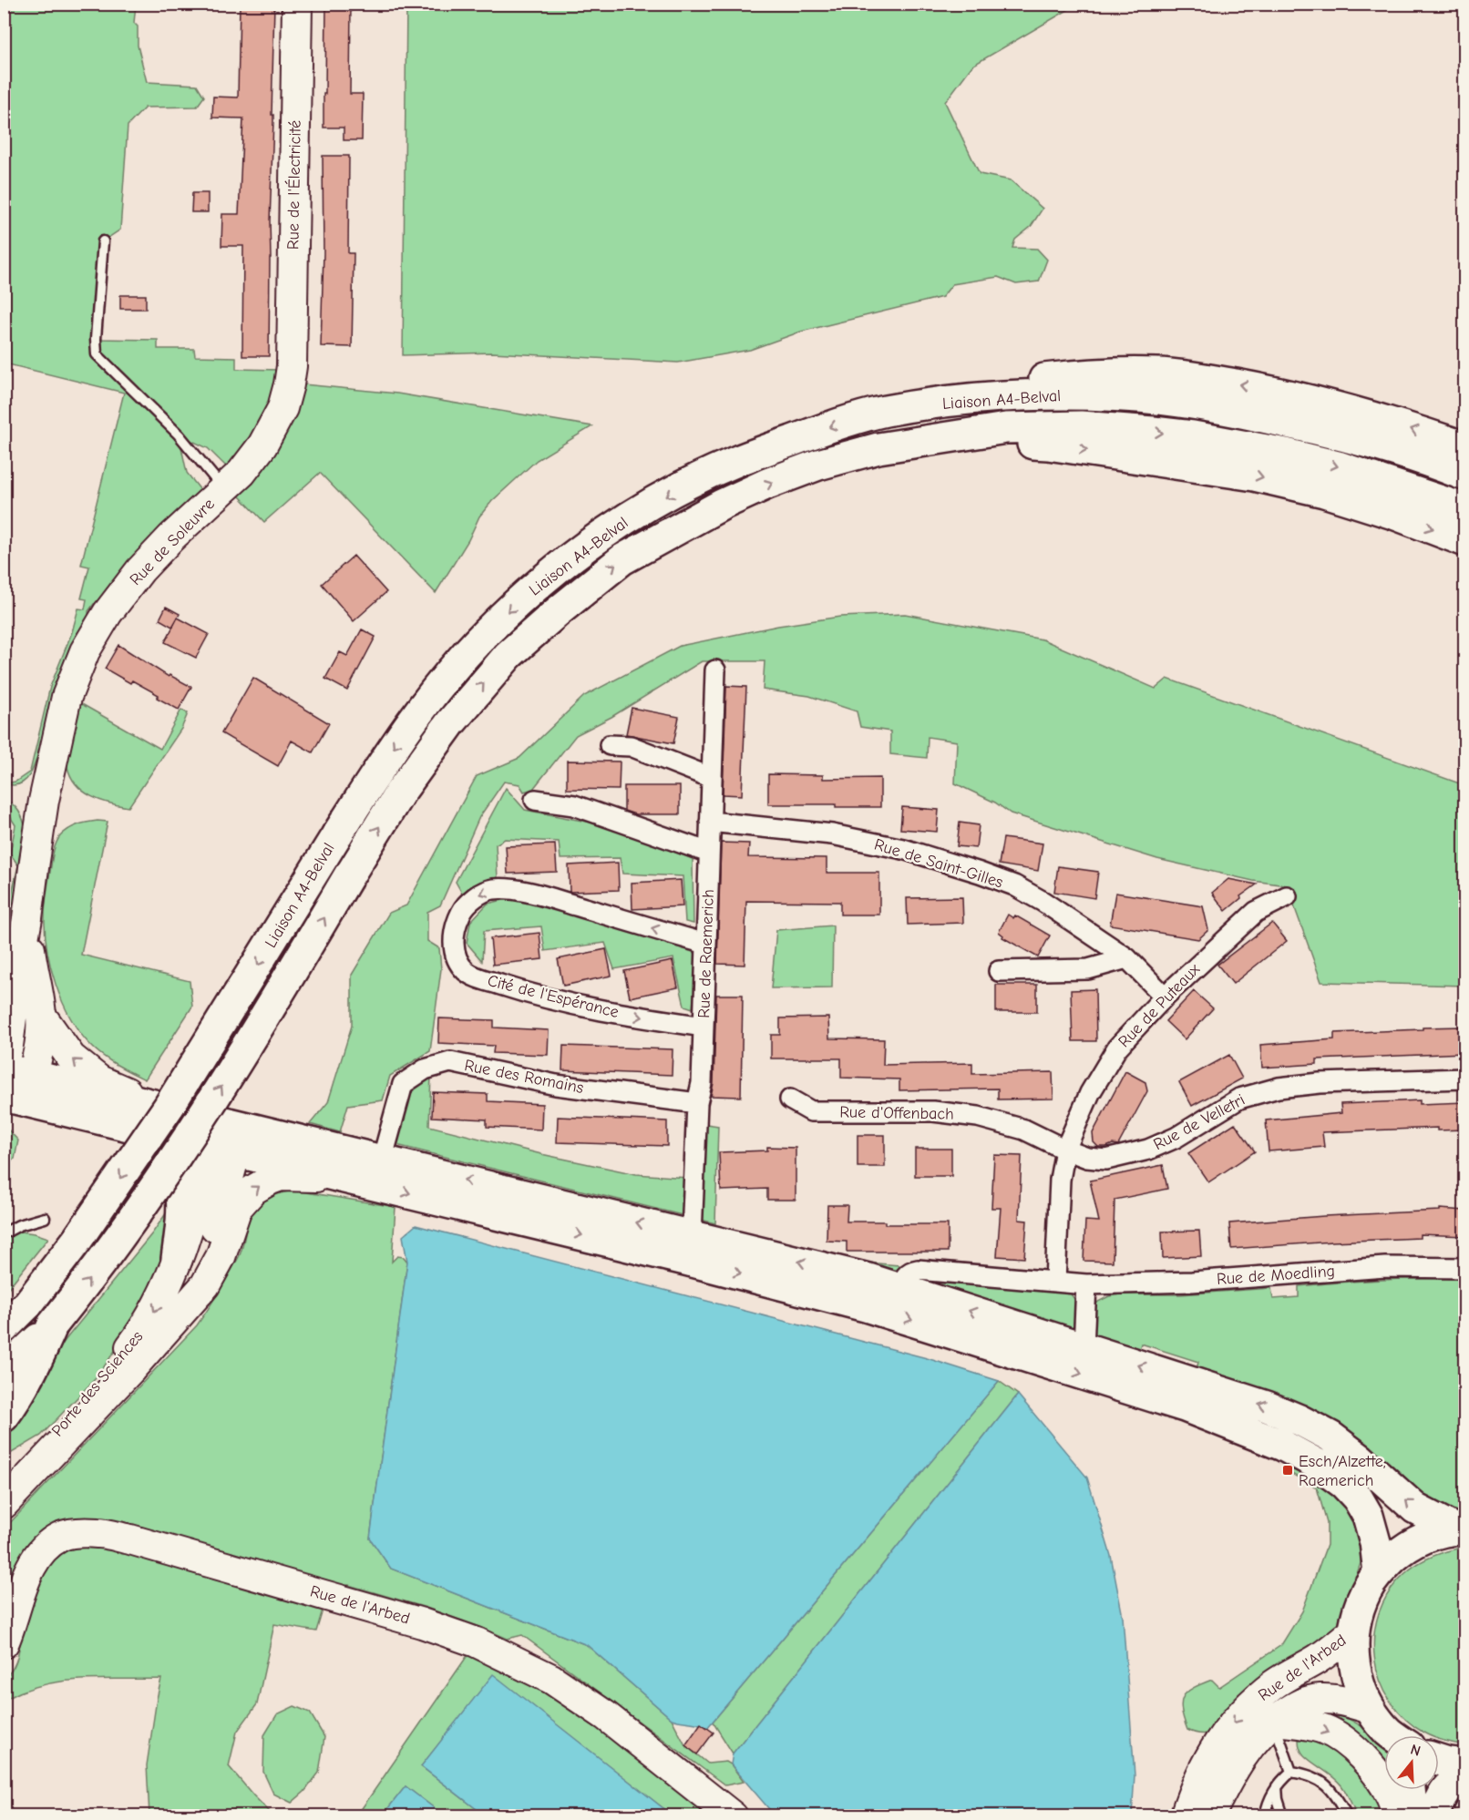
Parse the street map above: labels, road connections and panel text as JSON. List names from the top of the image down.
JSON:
{
  "streets": {
    "main road": [
      "Rue de l'Électricité",
      "Liaison A4-Belval",
      "Rue de Soleuvre",
      "Porte des Sciences",
      "Rue de l'Arbed"
    ],
    "street": [
      "Rue de Saint-Gilles",
      "Rue de Raemerich",
      "Cité de l'Espérance",
      "Rue de Puteaux",
      "Rue des Romains",
      "Rue d'Offenbach",
      "Rue de Velletri",
      "Rue de Moedling"
    ]
  },
  "crossings": [
    ["Rue de l'Électricité", "Rue de Soleuvre"],
    ["Rue de Saint-Gilles", "Rue de Raemerich"],
    ["Rue de Saint-Gilles", "Rue de Puteaux"],
    ["Rue de Raemerich", "Cité de l'Espérance"],
    ["Rue de Raemerich", "Rue des Romains"],
    ["Rue de Puteaux", "Rue d'Offenbach"],
    ["Rue de Puteaux", "Rue de Velletri"],
    ["Rue d'Offenbach", "Rue de Velletri"]
  ],
  "places": {
    "transit": ["Esch/Alzette, Raemerich"]
  },
  "north": "top"
}
